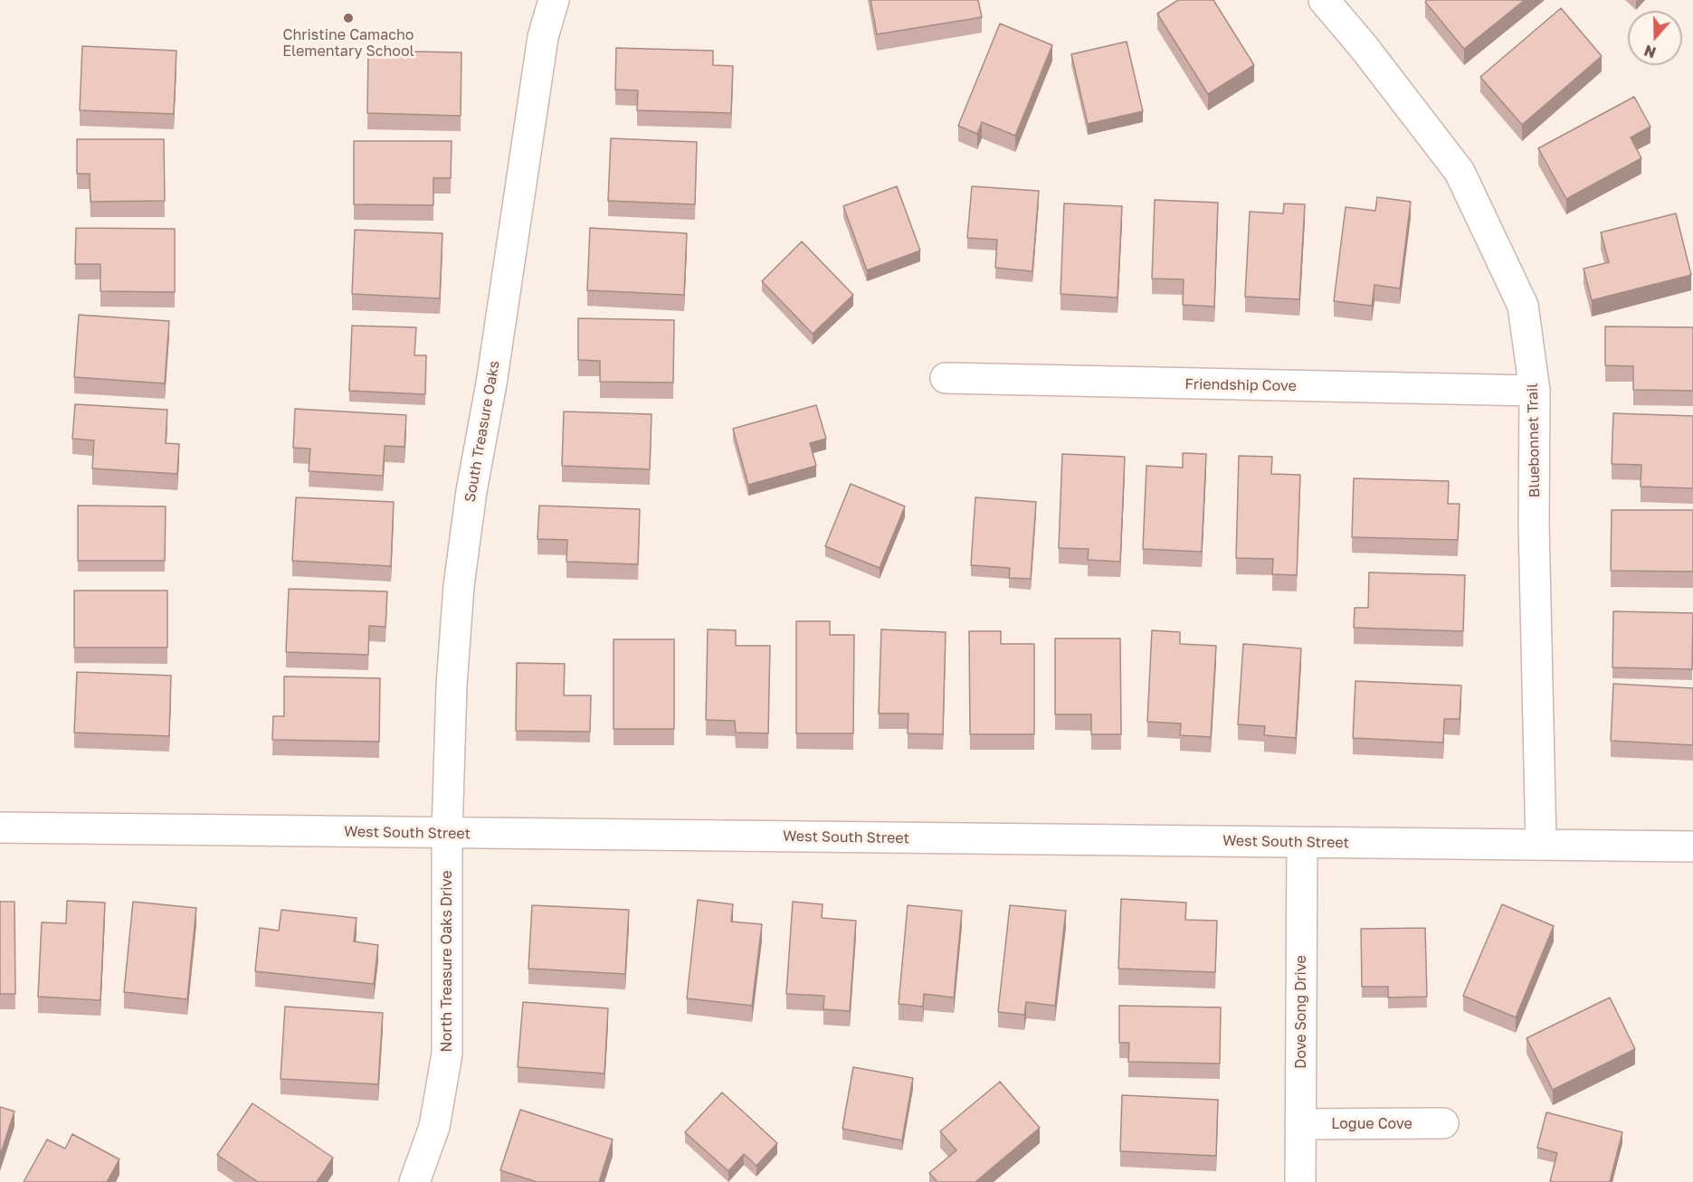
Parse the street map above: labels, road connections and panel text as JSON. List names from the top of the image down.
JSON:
{
  "streets": {
    "street": [
      "Friendship Cove",
      "South Treasure Oaks",
      "Bluebonnet Trail",
      "West South Street",
      "North Treasure Oaks Drive",
      "Dove Song Drive",
      "Logue Cove"
    ]
  },
  "crossings": [
    ["Friendship Cove", "Bluebonnet Trail"],
    ["South Treasure Oaks", "West South Street"],
    ["South Treasure Oaks", "North Treasure Oaks Drive"],
    ["Bluebonnet Trail", "West South Street"],
    ["West South Street", "North Treasure Oaks Drive"],
    ["West South Street", "Dove Song Drive"],
    ["Dove Song Drive", "Logue Cove"]
  ],
  "places": ["Christine Camacho Elementary School"],
  "north": "bottom"
}
